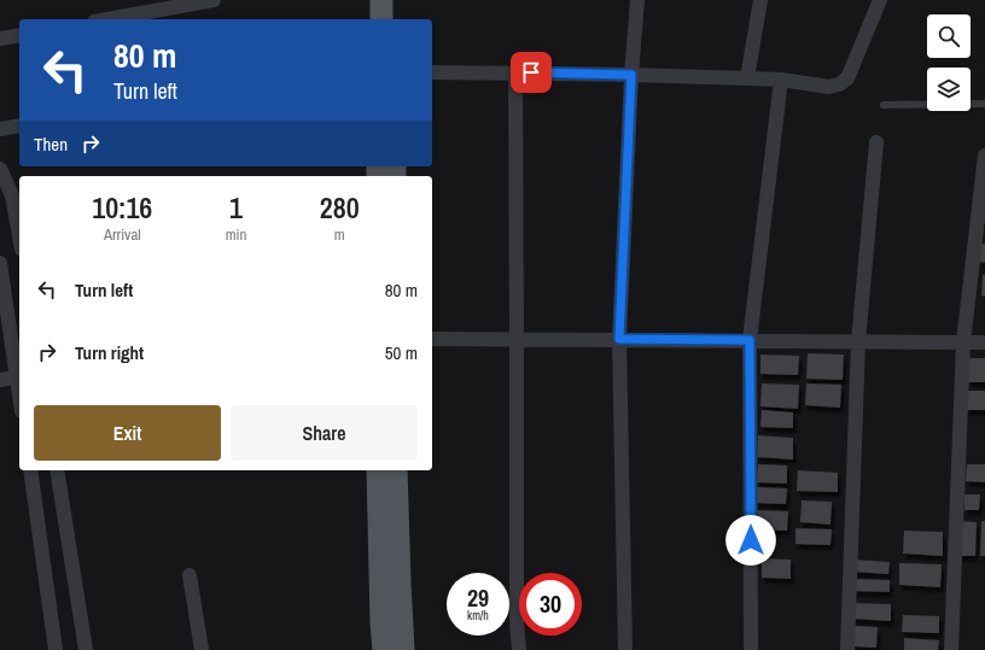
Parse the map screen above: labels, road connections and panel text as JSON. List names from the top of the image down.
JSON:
{
  "page": {
    "turn": ["80 m", "Turn left"],
    "then": "Then",
    "eta": [
      "10:16",
      "Arrival",
      "1",
      "min",
      "280",
      "m"
    ],
    "list": [
      {
        "name": "Turn left",
        "value": "80 m"
      },
      {
        "name": "Turn right",
        "value": "50 m"
      }
    ],
    "buttons": ["Exit", "Share"],
    "speed": "29 km/h",
    "limit": "30"
  }
}
